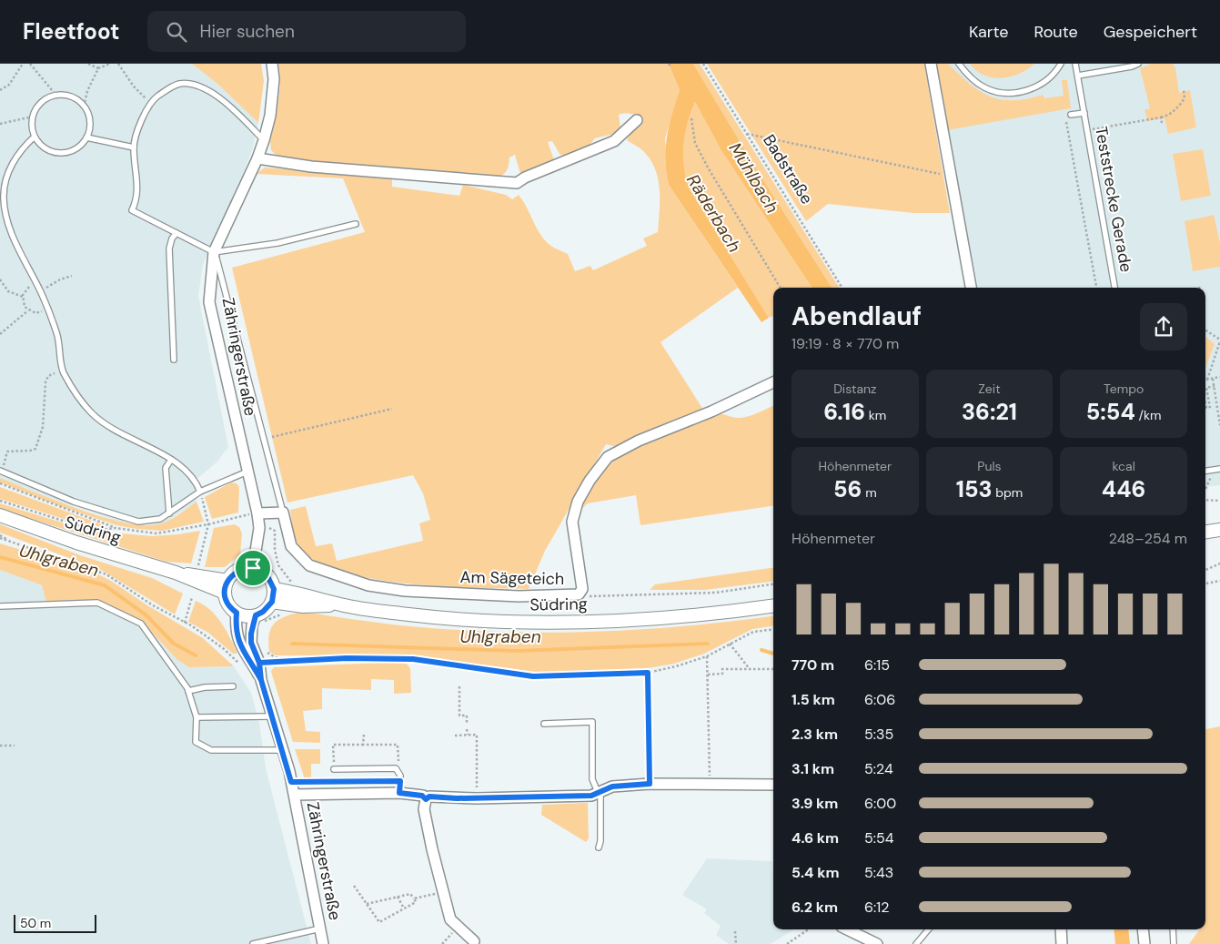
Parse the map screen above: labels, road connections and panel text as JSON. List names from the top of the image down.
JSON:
{
  "streets": {
    "street": ["Zähringerstraße", "Südring", "Am Sägeteich"],
    "lane": ["Teststrecke Gerade"],
    "path": ["Badstraße"]
  },
  "crossings": [
    ["Zähringerstraße", "Südring"]
  ],
  "water": ["Mühlbach", "Räderbach", "Uhlgraben"],
  "scale_bar": "50 m",
  "page": {
    "header": "Fleetfoot",
    "search": "Hier suchen",
    "nav": ["Karte", "Route", "Gespeichert"],
    "heading": ["Abendlauf", "19:19 · 8 × 770 m"],
    "stats": [
      ["Distanz", "6.16 km"],
      ["Zeit", "36:21"],
      ["Tempo", "5:54 /km"],
      ["Höhenmeter", "56 m"],
      ["Puls", "153 bpm"],
      ["kcal", "446"]
    ],
    "chart": ["Höhenmeter", "248–254 m"],
    "list": [
      {
        "name": "770 m",
        "note": "6:15"
      },
      {
        "name": "1.5 km",
        "note": "6:06"
      },
      {
        "name": "2.3 km",
        "note": "5:35"
      },
      {
        "name": "3.1 km",
        "note": "5:24"
      },
      {
        "name": "3.9 km",
        "note": "6:00"
      },
      {
        "name": "4.6 km",
        "note": "5:54"
      },
      {
        "name": "5.4 km",
        "note": "5:43"
      },
      {
        "name": "6.2 km",
        "note": "6:12"
      }
    ],
    "scale": "50 m"
  }
}
